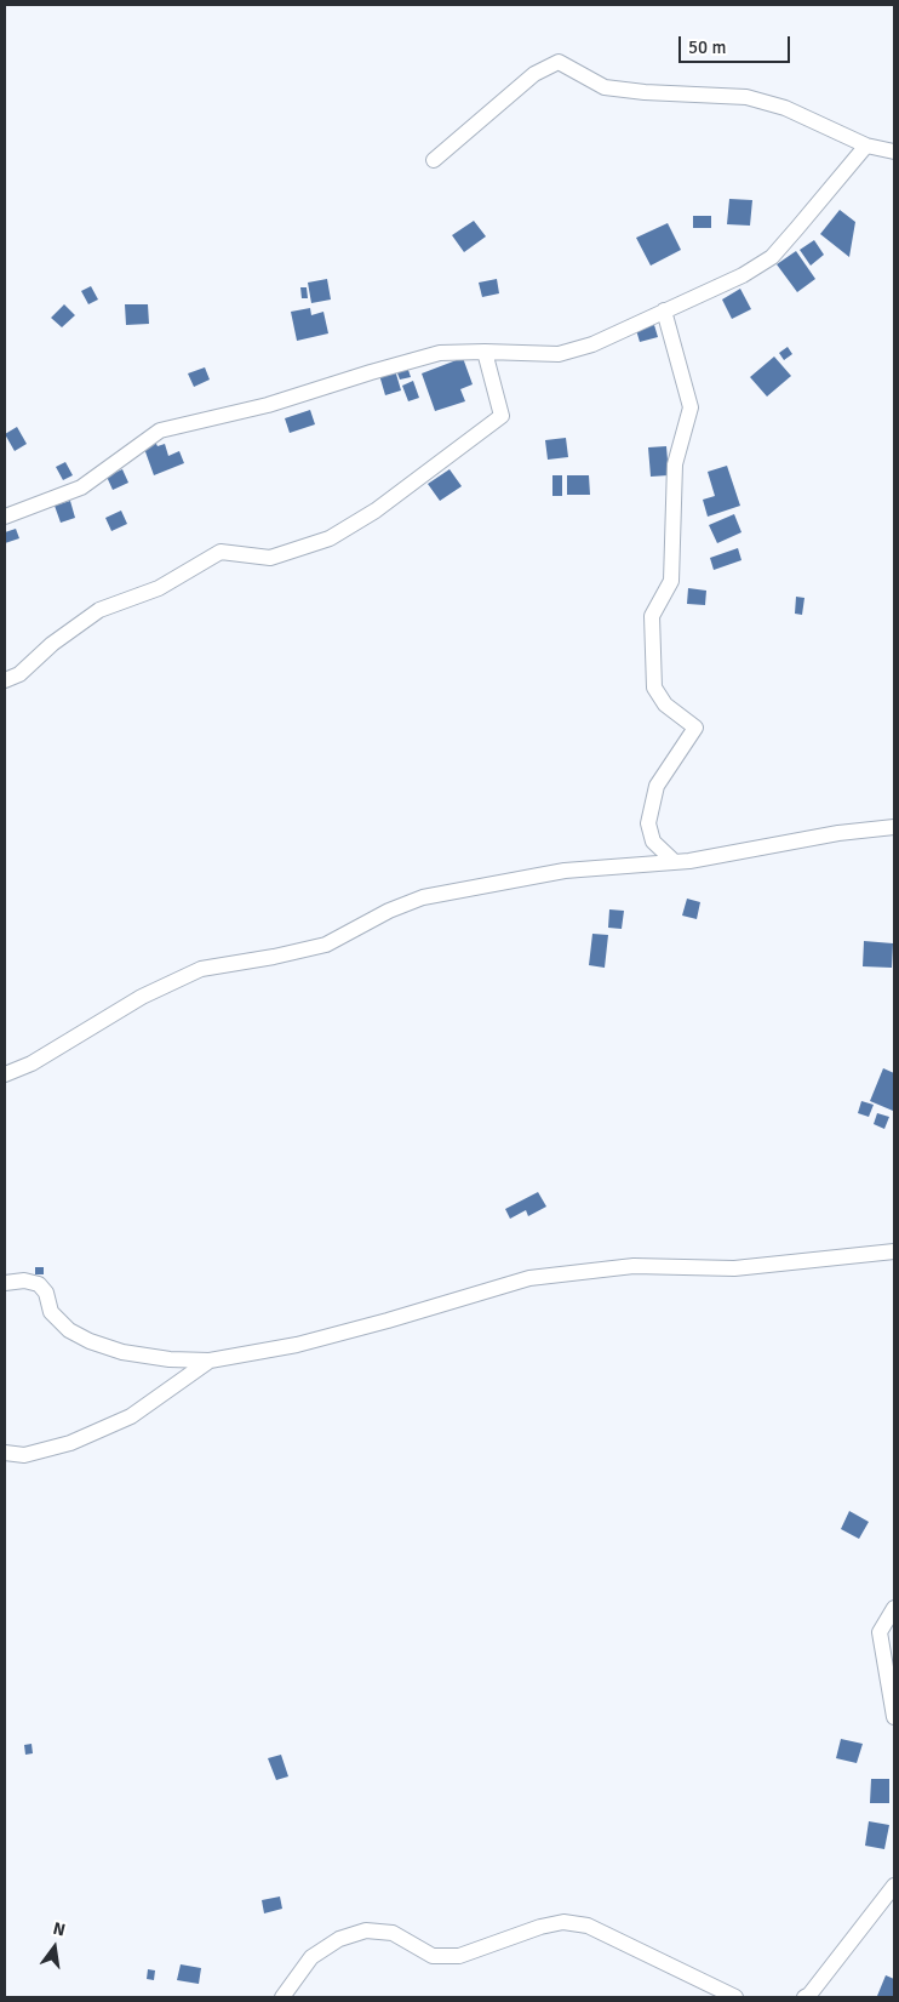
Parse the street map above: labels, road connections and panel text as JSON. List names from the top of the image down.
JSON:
{
  "scale_bar": "50 m",
  "north": "top"
}
